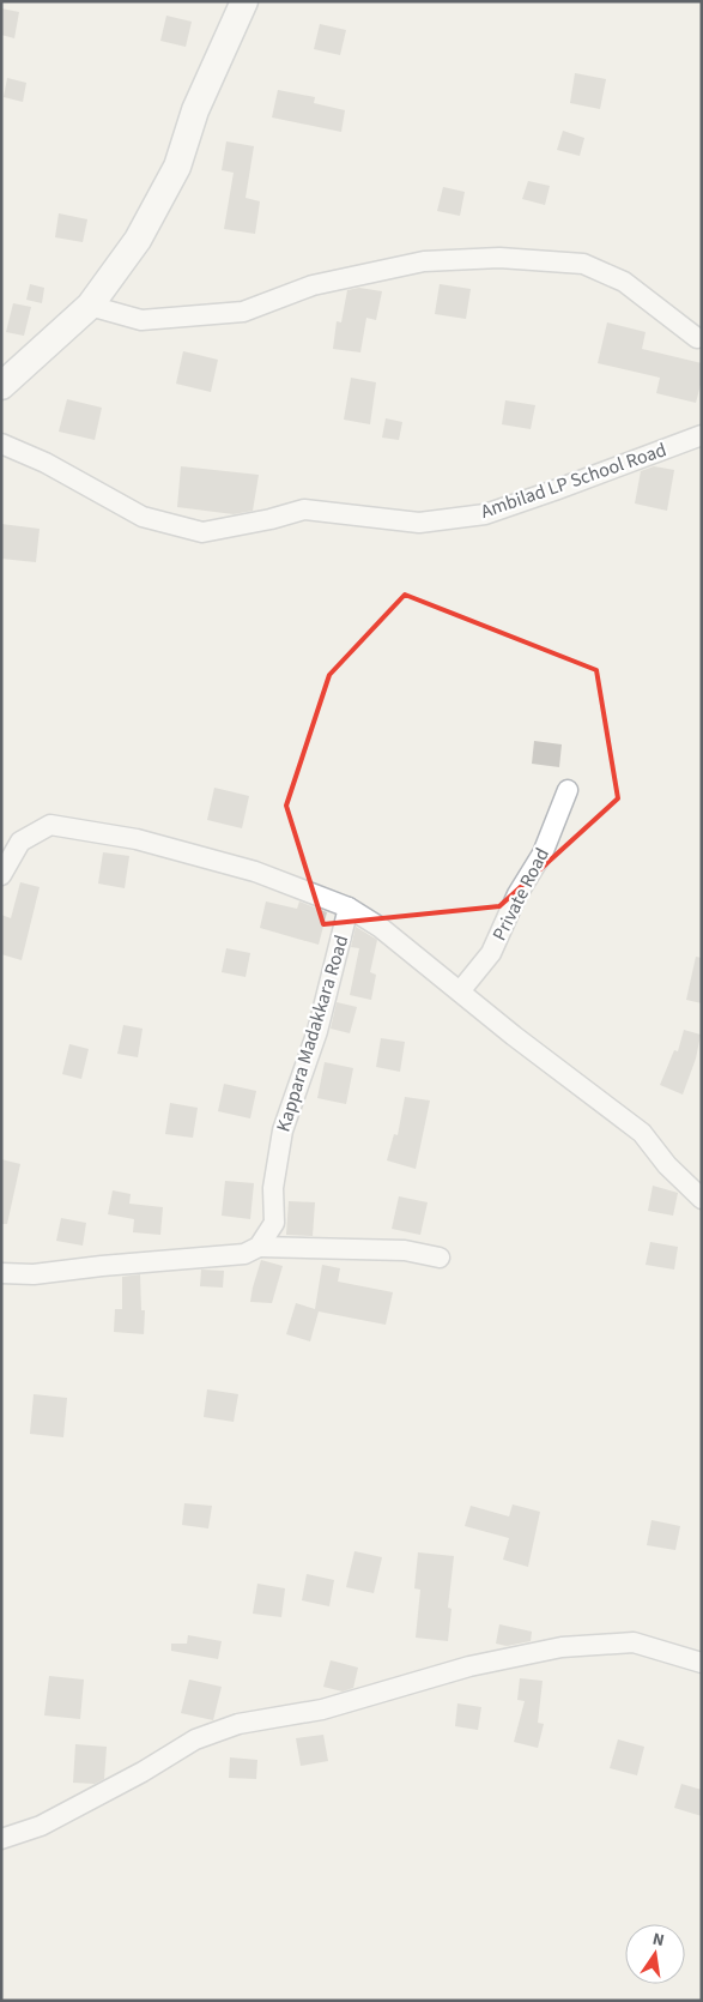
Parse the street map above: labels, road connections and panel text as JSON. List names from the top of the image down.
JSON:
{
  "streets": {
    "street": ["Ambilad LP School Road", "Private Road", "Kappara Madakkara Road"]
  },
  "crossings": [
    ["Private Road", "Kappara Madakkara Road"]
  ],
  "north": "top"
}
